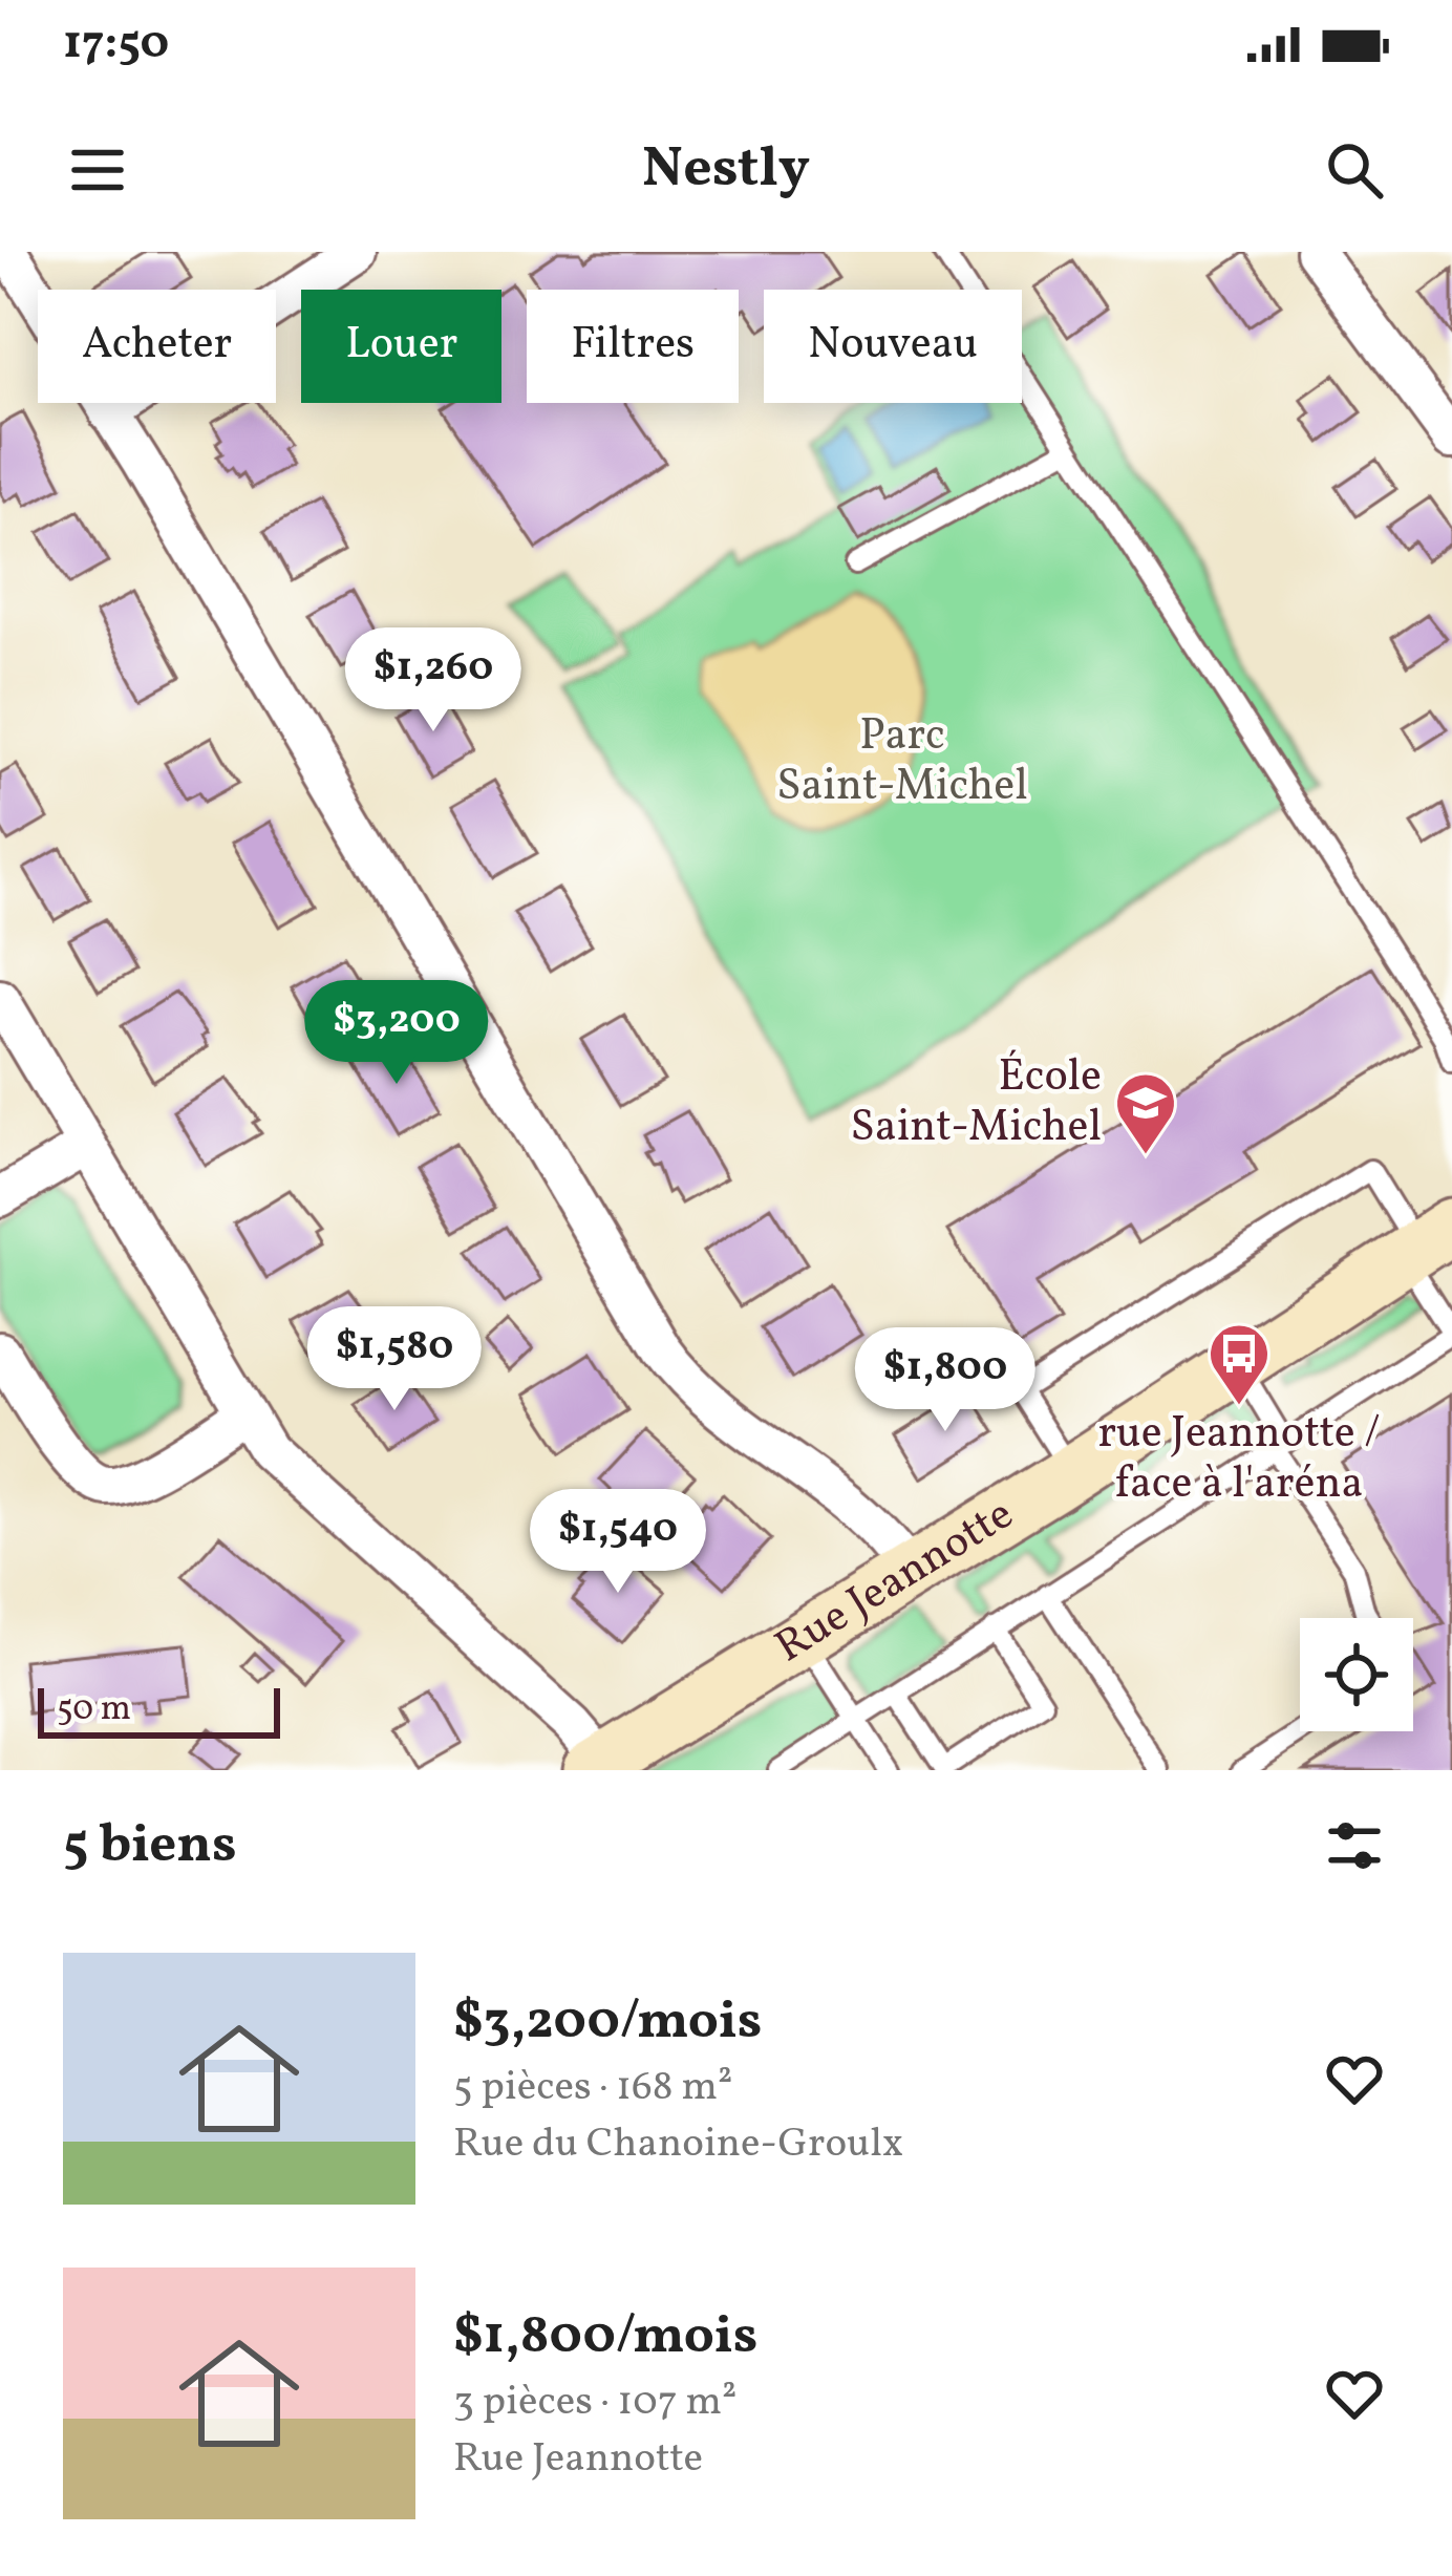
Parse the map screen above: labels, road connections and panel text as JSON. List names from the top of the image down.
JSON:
{
  "streets": {
    "main road": ["Rue Jeannotte"]
  },
  "parks": ["Parc Saint-Michel"],
  "places": {
    "school or university": ["École Saint-Michel"],
    "bus stop": ["rue Jeannotte / face à l'aréna"]
  },
  "scale_bar": "50 m",
  "page": {
    "status": "17:50",
    "header": "Nestly",
    "chip": [
      "Acheter",
      "Louer",
      "Filtres",
      "Nouveau"
    ],
    "price": [
      "$1,260",
      "$3,200",
      "$1,580",
      "$1,800",
      "$1,540"
    ],
    "scale": "50 m",
    "heading": "5 biens",
    "list": [
      {
        "name": "$3,200/mois",
        "note": "5 pièces · 168 m² · Rue du Chanoine-Groulx"
      },
      {
        "name": "$1,800/mois",
        "note": "3 pièces · 107 m² · Rue Jeannotte"
      }
    ]
  }
}
